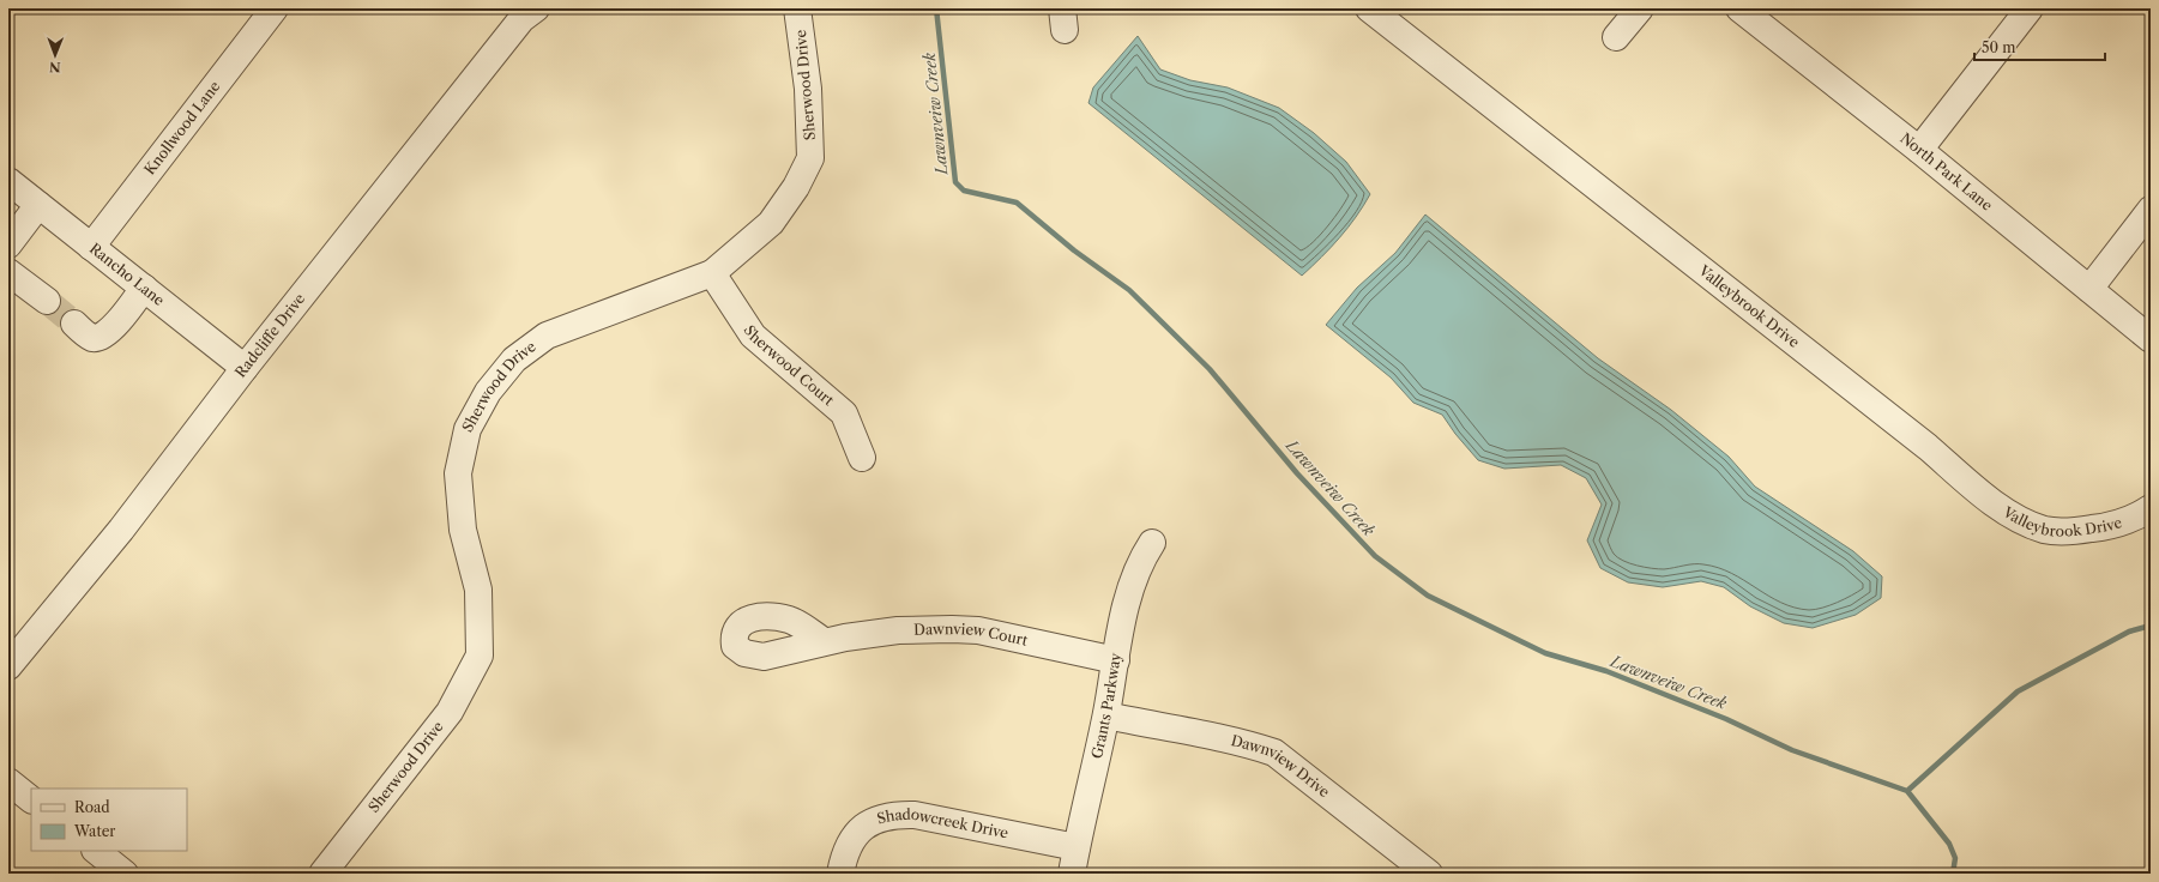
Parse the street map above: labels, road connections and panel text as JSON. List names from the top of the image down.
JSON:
{
  "streets": {
    "street": [
      "Sherwood Drive",
      "Knollwood Lane",
      "North Park Lane",
      "Rancho Lane",
      "Valleybrook Drive",
      "Radcliffe Drive",
      "Sherwood Court",
      "Dawnview Court",
      "Grants Parkway",
      "Dawnview Drive",
      "Shadowcreek Drive"
    ]
  },
  "crossings": [
    ["Sherwood Drive", "Sherwood Court"],
    ["Knollwood Lane", "Rancho Lane"],
    ["Rancho Lane", "Radcliffe Drive"],
    ["Dawnview Court", "Grants Parkway"],
    ["Grants Parkway", "Dawnview Drive"],
    ["Grants Parkway", "Shadowcreek Drive"]
  ],
  "water": ["Lawnveiw Creek"],
  "legend": ["Road", "Water"],
  "scale_bar": "50 m",
  "north": "bottom"
}
